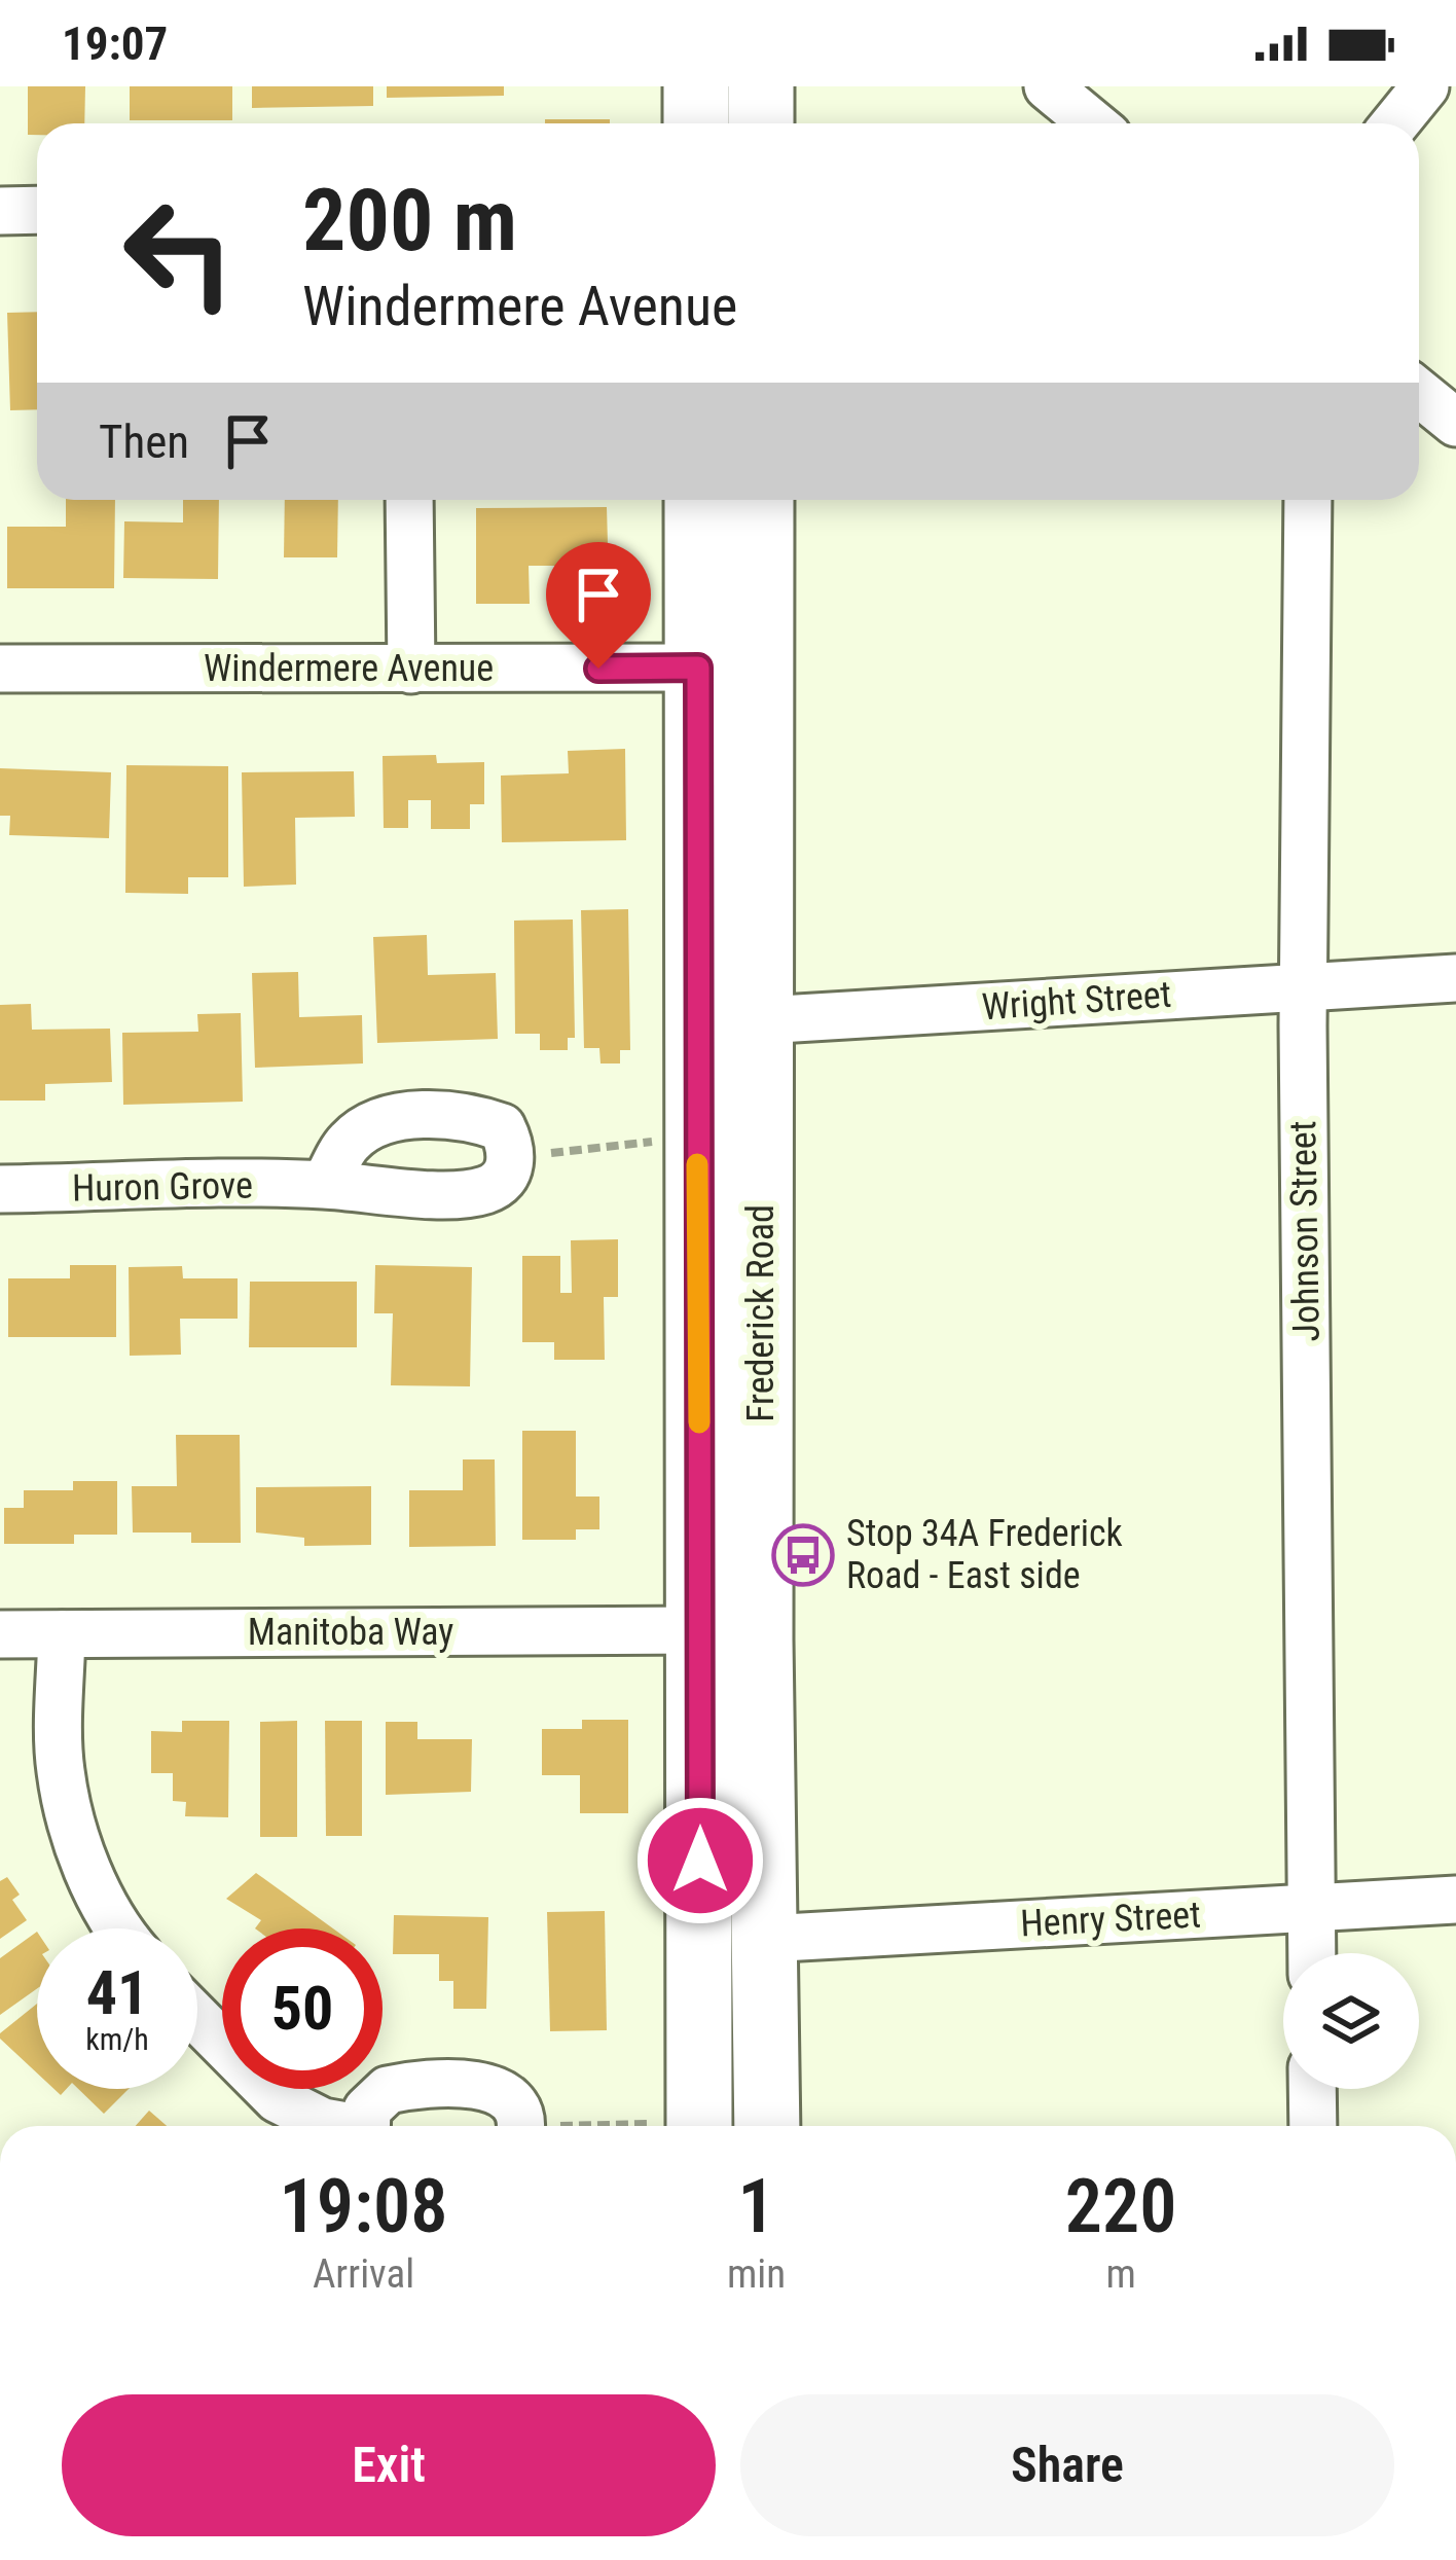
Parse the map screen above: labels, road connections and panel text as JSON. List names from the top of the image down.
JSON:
{
  "streets": {
    "main road": ["Frederick Road"],
    "street": [
      "Windermere Avenue",
      "Wright Street",
      "Huron Grove",
      "Johnson Street",
      "Manitoba Way",
      "Henry Street"
    ]
  },
  "crossings": [
    ["Windermere Avenue", "Frederick Road"],
    ["Wright Street", "Johnson Street"],
    ["Wright Street", "Frederick Road"],
    ["Johnson Street", "Henry Street"],
    ["Frederick Road", "Manitoba Way"],
    ["Frederick Road", "Henry Street"]
  ],
  "places": {
    "bus stop": ["Stop 34A Frederick Road - East side"]
  },
  "page": {
    "status": "19:07",
    "turn": ["200 m", "Windermere Avenue"],
    "then": "Then",
    "speed": "41 km/h",
    "limit": "50",
    "eta": [
      "19:08",
      "Arrival",
      "1",
      "min",
      "220",
      "m"
    ],
    "buttons": ["Exit", "Share"]
  }
}
